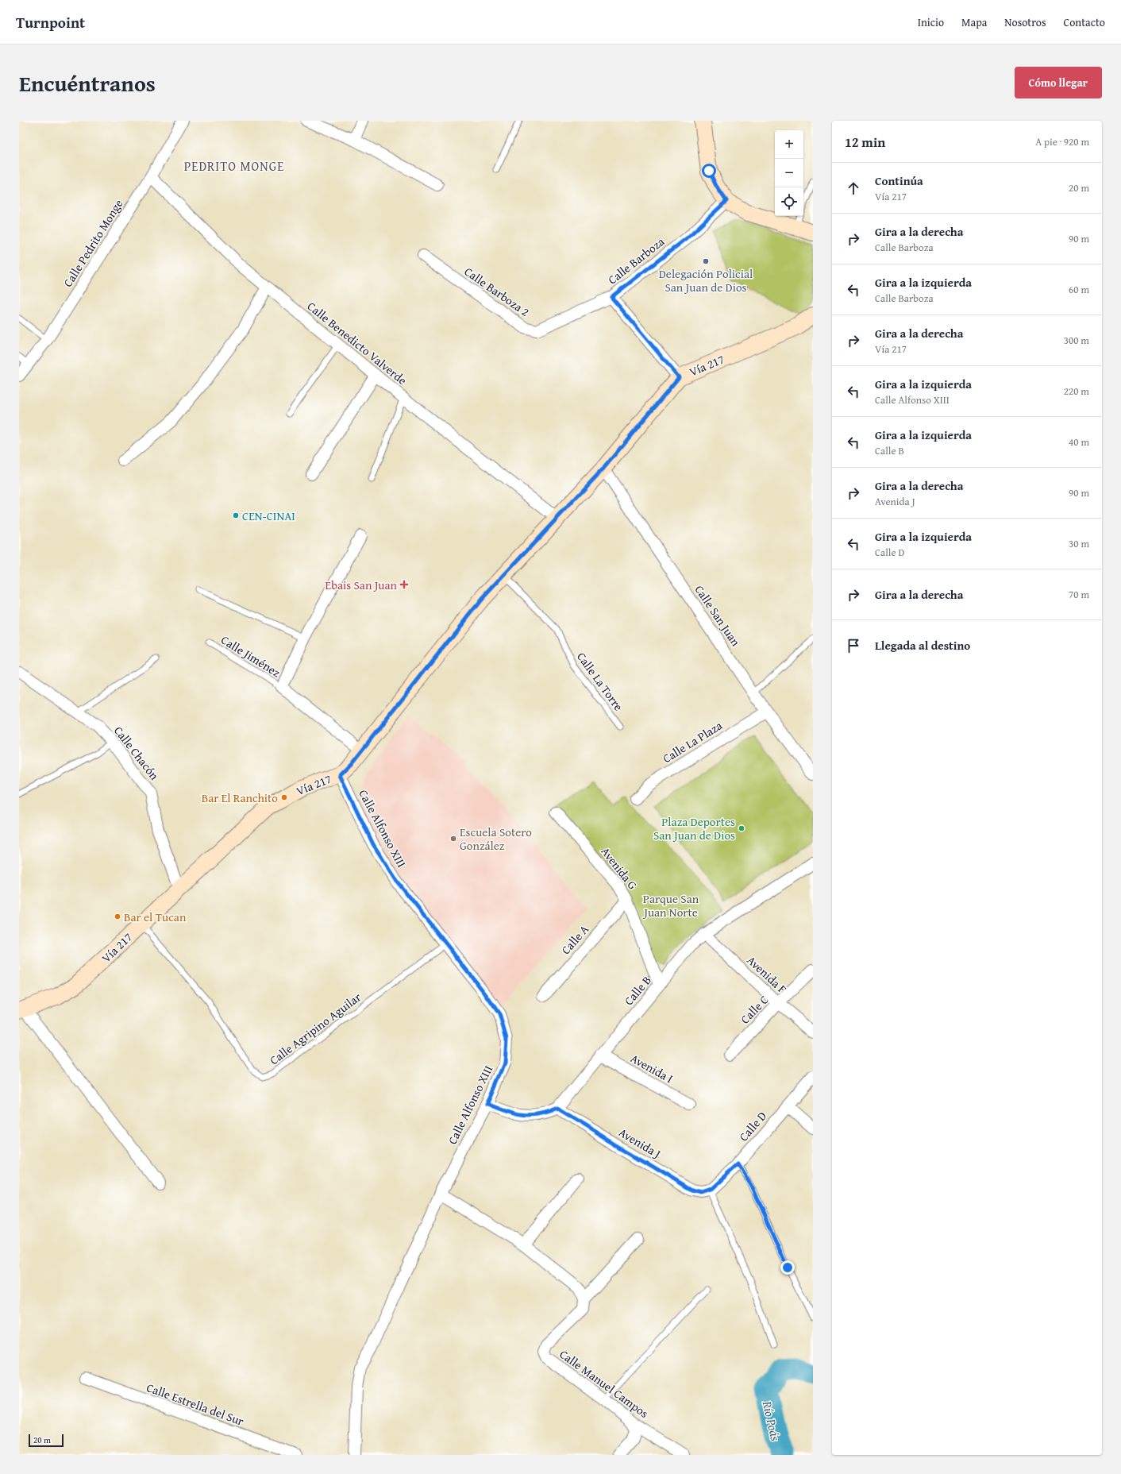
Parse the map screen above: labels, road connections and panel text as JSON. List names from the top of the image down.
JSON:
{
  "streets": {
    "main road": ["Vía 217"],
    "street": [
      "Calle Pedrito Monge",
      "Calle Barboza",
      "Calle Barboza 2",
      "Calle Benedicto Valverde",
      "Calle San Juan",
      "Calle La Plaza",
      "Calle Chacón",
      "Calle Alfonso XIII",
      "Avenida G",
      "Calle A",
      "Avenida F",
      "Calle B",
      "Calle C",
      "Avenida I",
      "Calle D",
      "Avenida J",
      "Calle Manuel Campos",
      "Calle Estrella del Sur"
    ],
    "lane": ["Calle Jiménez", "Calle La Torre", "Calle Agripino Aguilar"]
  },
  "crossings": [
    ["Calle Pedrito Monge", "Calle Benedicto Valverde"],
    ["Calle Barboza", "Calle Barboza 2"],
    ["Calle Barboza", "Vía 217"],
    ["Calle Benedicto Valverde", "Vía 217"],
    ["Vía 217", "Calle San Juan"],
    ["Vía 217", "Calle La Torre"],
    ["Vía 217", "Calle Chacón"],
    ["Vía 217", "Calle Alfonso XIII"],
    ["Vía 217", "Calle Agripino Aguilar"],
    ["Calle San Juan", "Calle La Plaza"],
    ["Calle Alfonso XIII", "Calle Agripino Aguilar"],
    ["Avenida G", "Calle A"],
    ["Avenida G", "Calle B"],
    ["Avenida F", "Calle B"],
    ["Avenida F", "Calle C"],
    ["Calle B", "Avenida I"],
    ["Calle B", "Avenida J"],
    ["Calle D", "Avenida J"]
  ],
  "districts": ["PEDRITO MONGE"],
  "water": ["Río Poás"],
  "parks": ["Parque San Juan Norte"],
  "places": {
    "other": [
      "Delegación Policial San Juan de Dios",
      "CEN-CINAI",
      "Bar El Ranchito",
      "Plaza Deportes San Juan de Dios",
      "Escuela Sotero González",
      "Bar el Tucan"
    ],
    "health": ["Ebais San Juan"]
  },
  "scale_bar": "20 m",
  "page": {
    "header": "Turnpoint",
    "nav": [
      "Inicio",
      "Mapa",
      "Nosotros",
      "Contacto"
    ],
    "title": "Encuéntranos",
    "buttons": "Cómo llegar",
    "heading": ["12 min", "A pie · 920 m"],
    "map_buttons": ["+", "−"],
    "list": [
      ["Continúa", "Vía 217", "20 m"],
      ["Gira a la derecha", "Calle Barboza", "90 m"],
      ["Gira a la izquierda", "Calle Barboza", "60 m"],
      ["Gira a la derecha", "Vía 217", "300 m"],
      ["Gira a la izquierda", "Calle Alfonso XIII", "220 m"],
      ["Gira a la izquierda", "Calle B", "40 m"],
      ["Gira a la derecha", "Avenida J", "90 m"],
      ["Gira a la izquierda", "Calle D", "30 m"],
      ["Gira a la derecha", "70 m"],
      "Llegada al destino"
    ],
    "scale": "20 m"
  }
}
